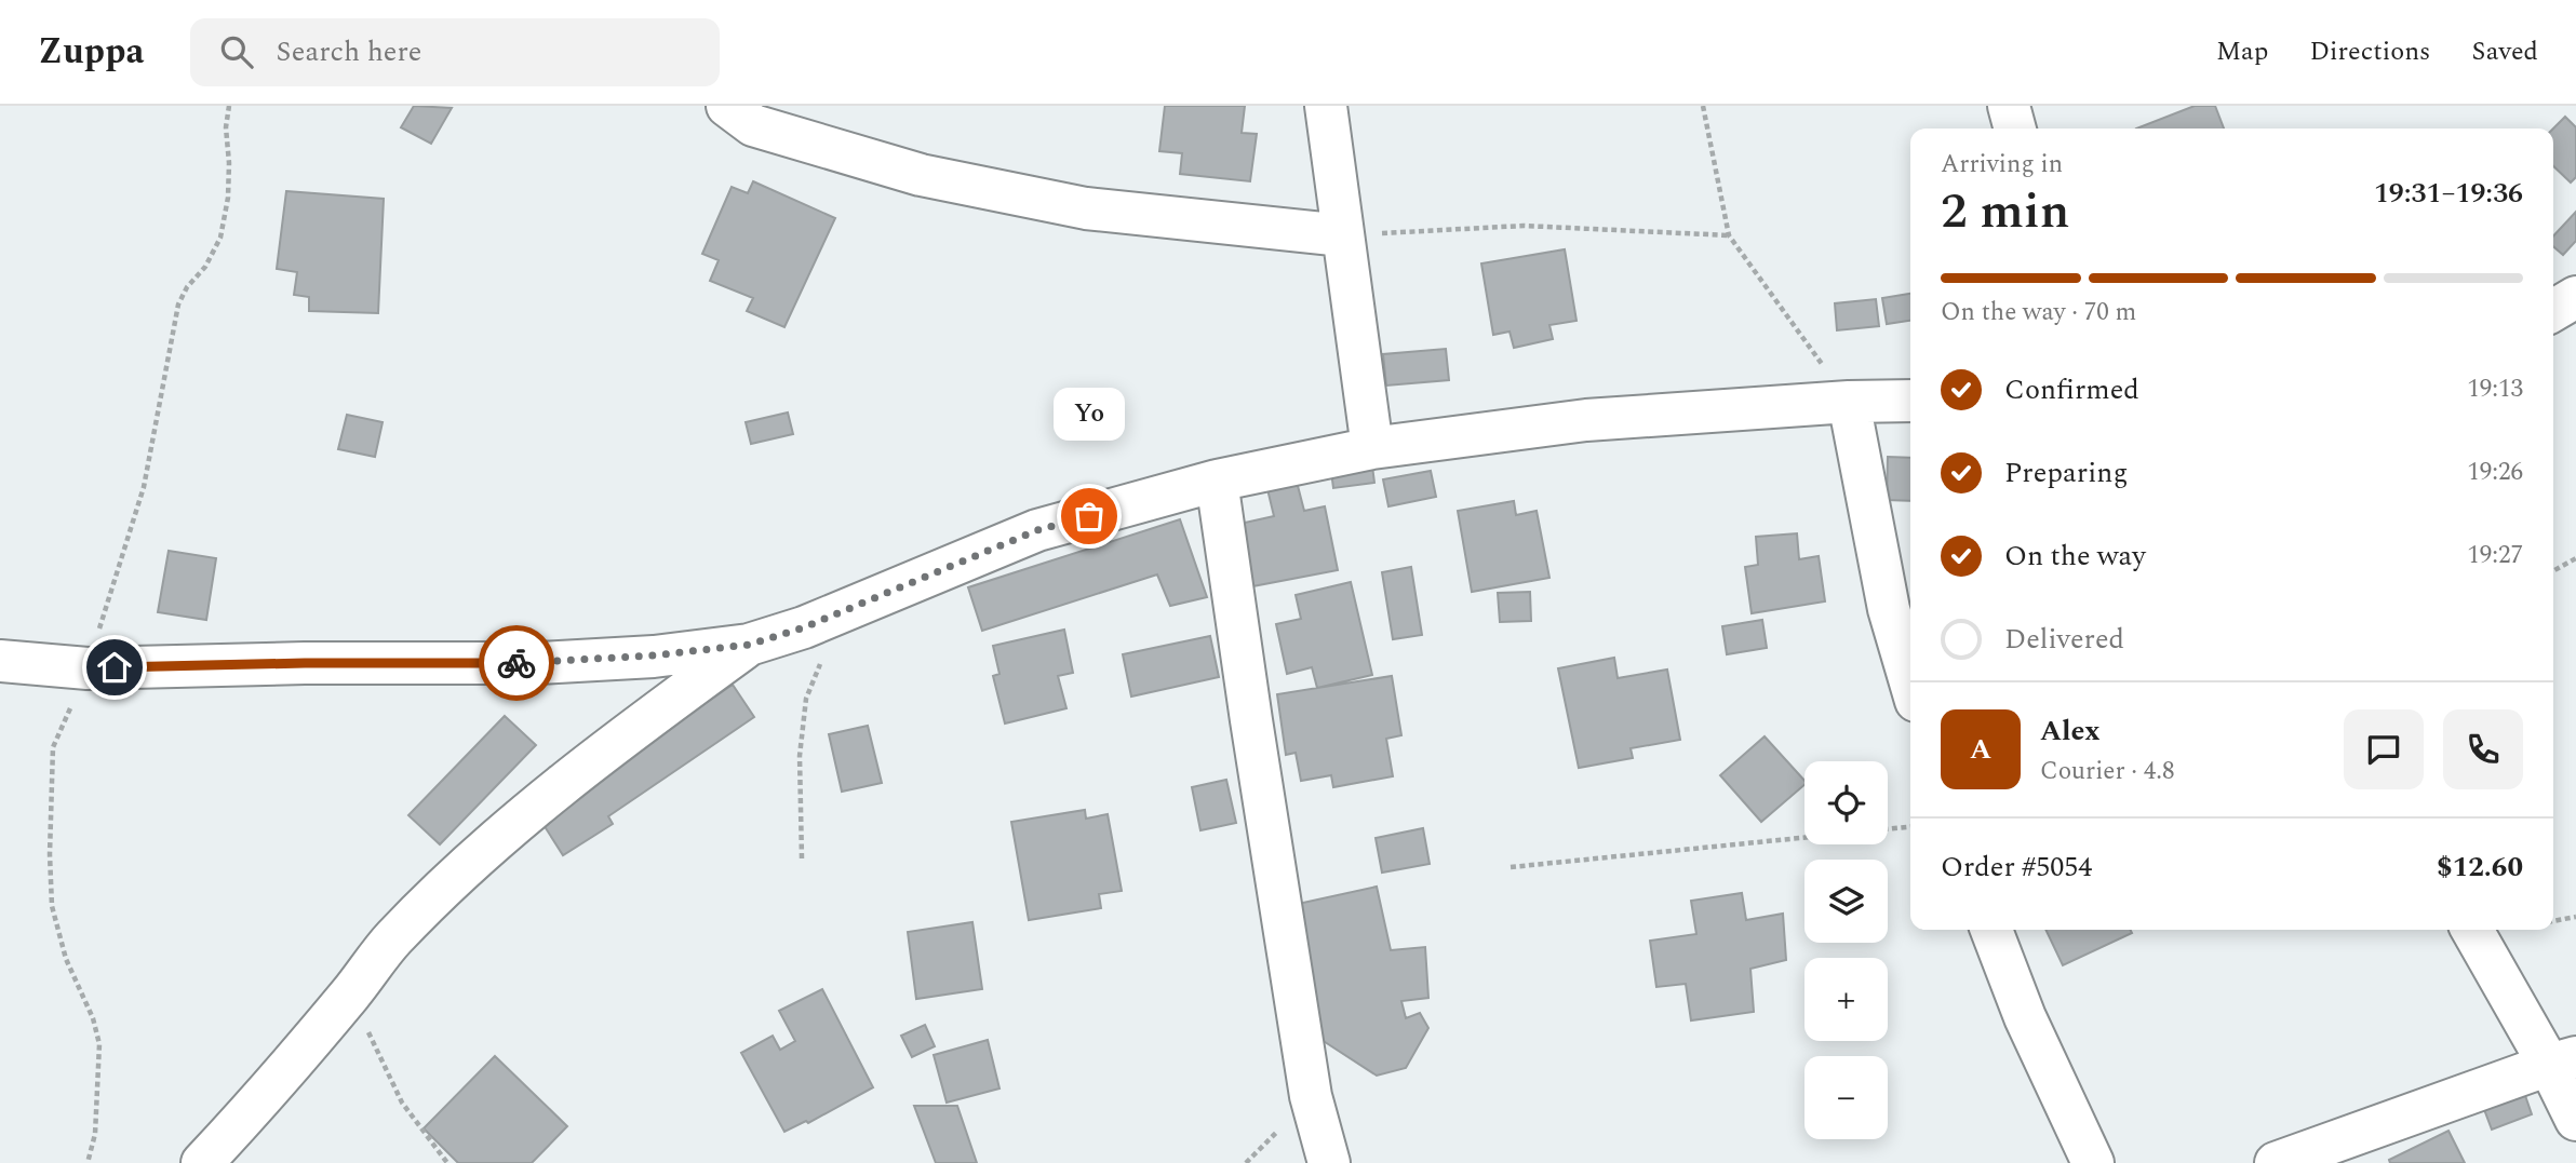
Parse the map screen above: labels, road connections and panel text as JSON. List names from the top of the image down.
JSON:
{
  "places": ["Yo"],
  "page": {
    "header": "Zuppa",
    "search": "Search here",
    "nav": ["Map", "Directions", "Saved"],
    "heading": ["2 min", "Arriving in", "19:31–19:36"],
    "panel": [
      "Alex",
      "Courier · 4.8",
      "Order #5054",
      "$12.60"
    ],
    "bar": "On the way · 70 m",
    "list": [
      ["Confirmed", "19:13"],
      ["Preparing", "19:26"],
      ["On the way", "19:27"],
      "Delivered"
    ],
    "bubble": "Yo",
    "round": "A",
    "map_buttons": ["+", "−"]
  }
}
